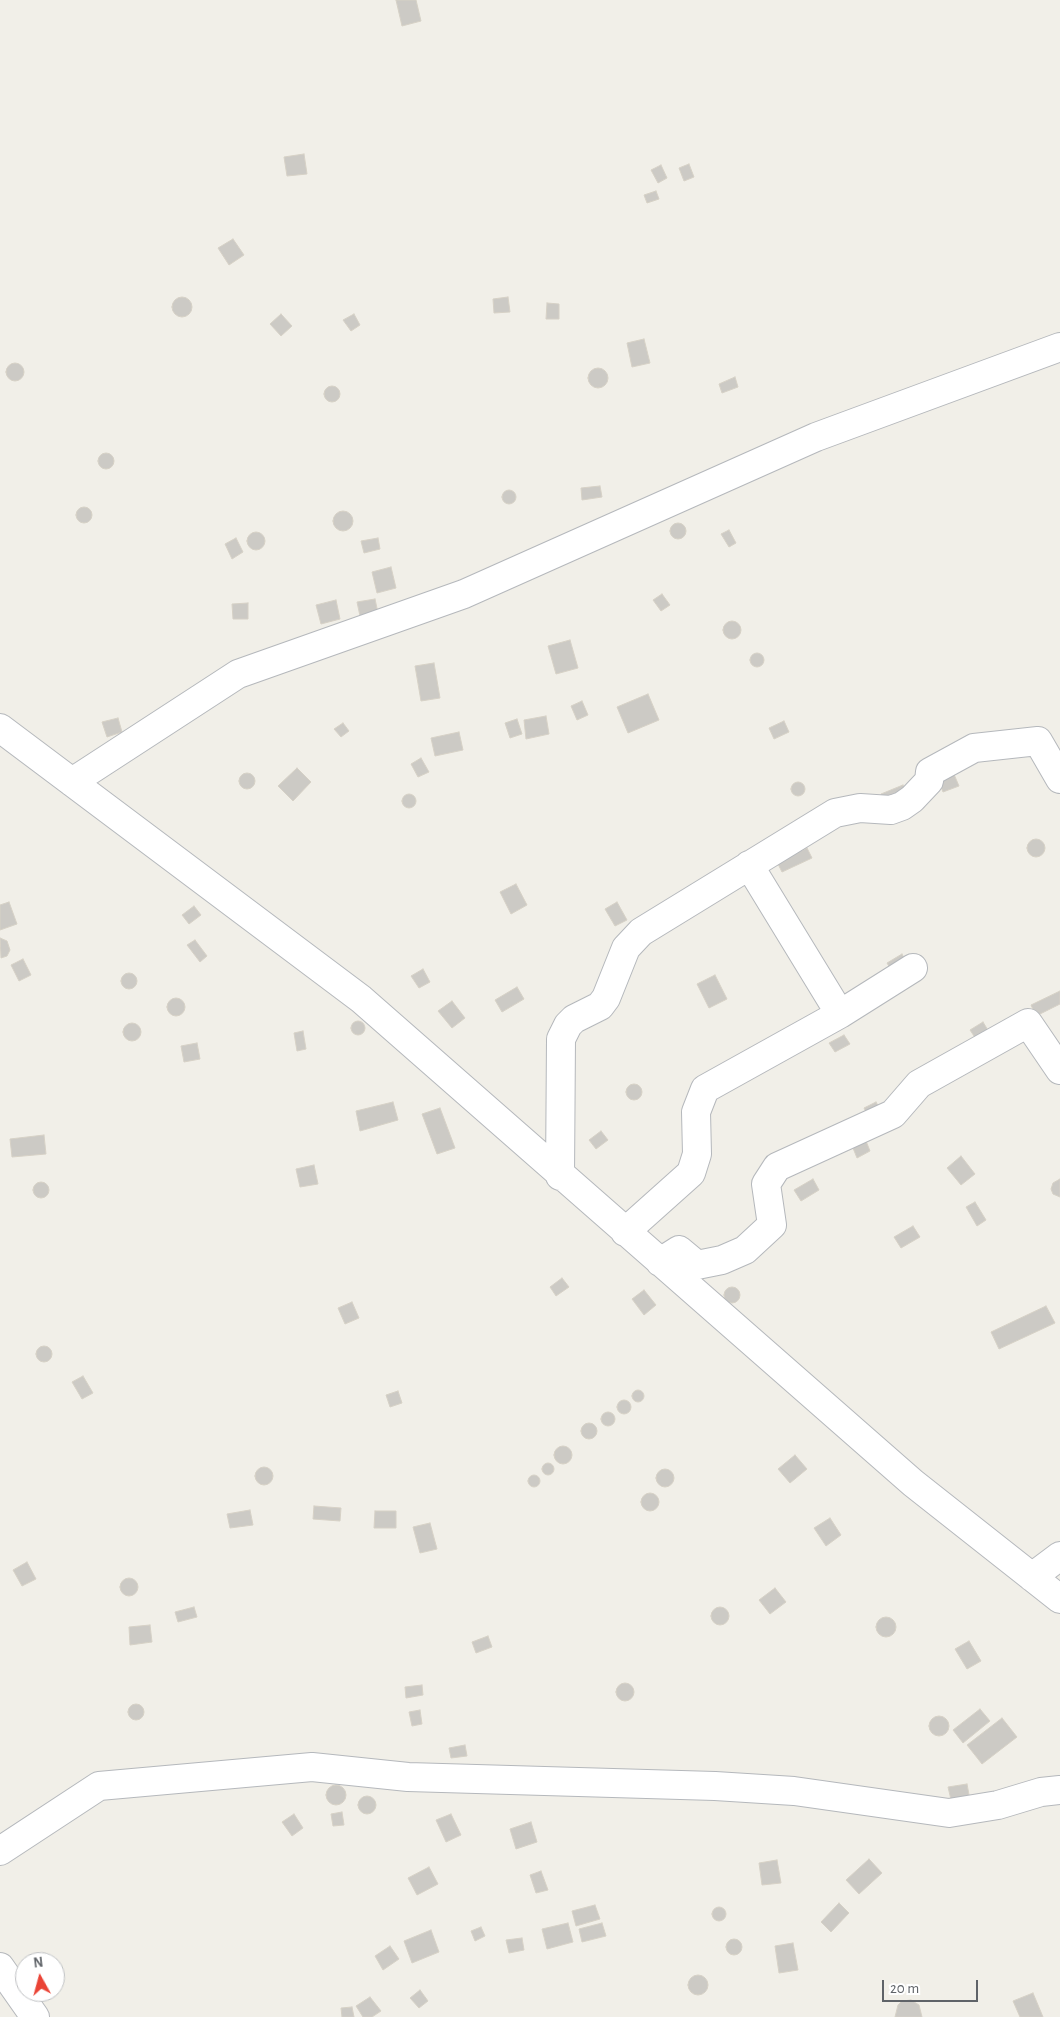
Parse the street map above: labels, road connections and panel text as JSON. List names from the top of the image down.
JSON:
{
  "scale_bar": "20 m",
  "north": "top"
}
